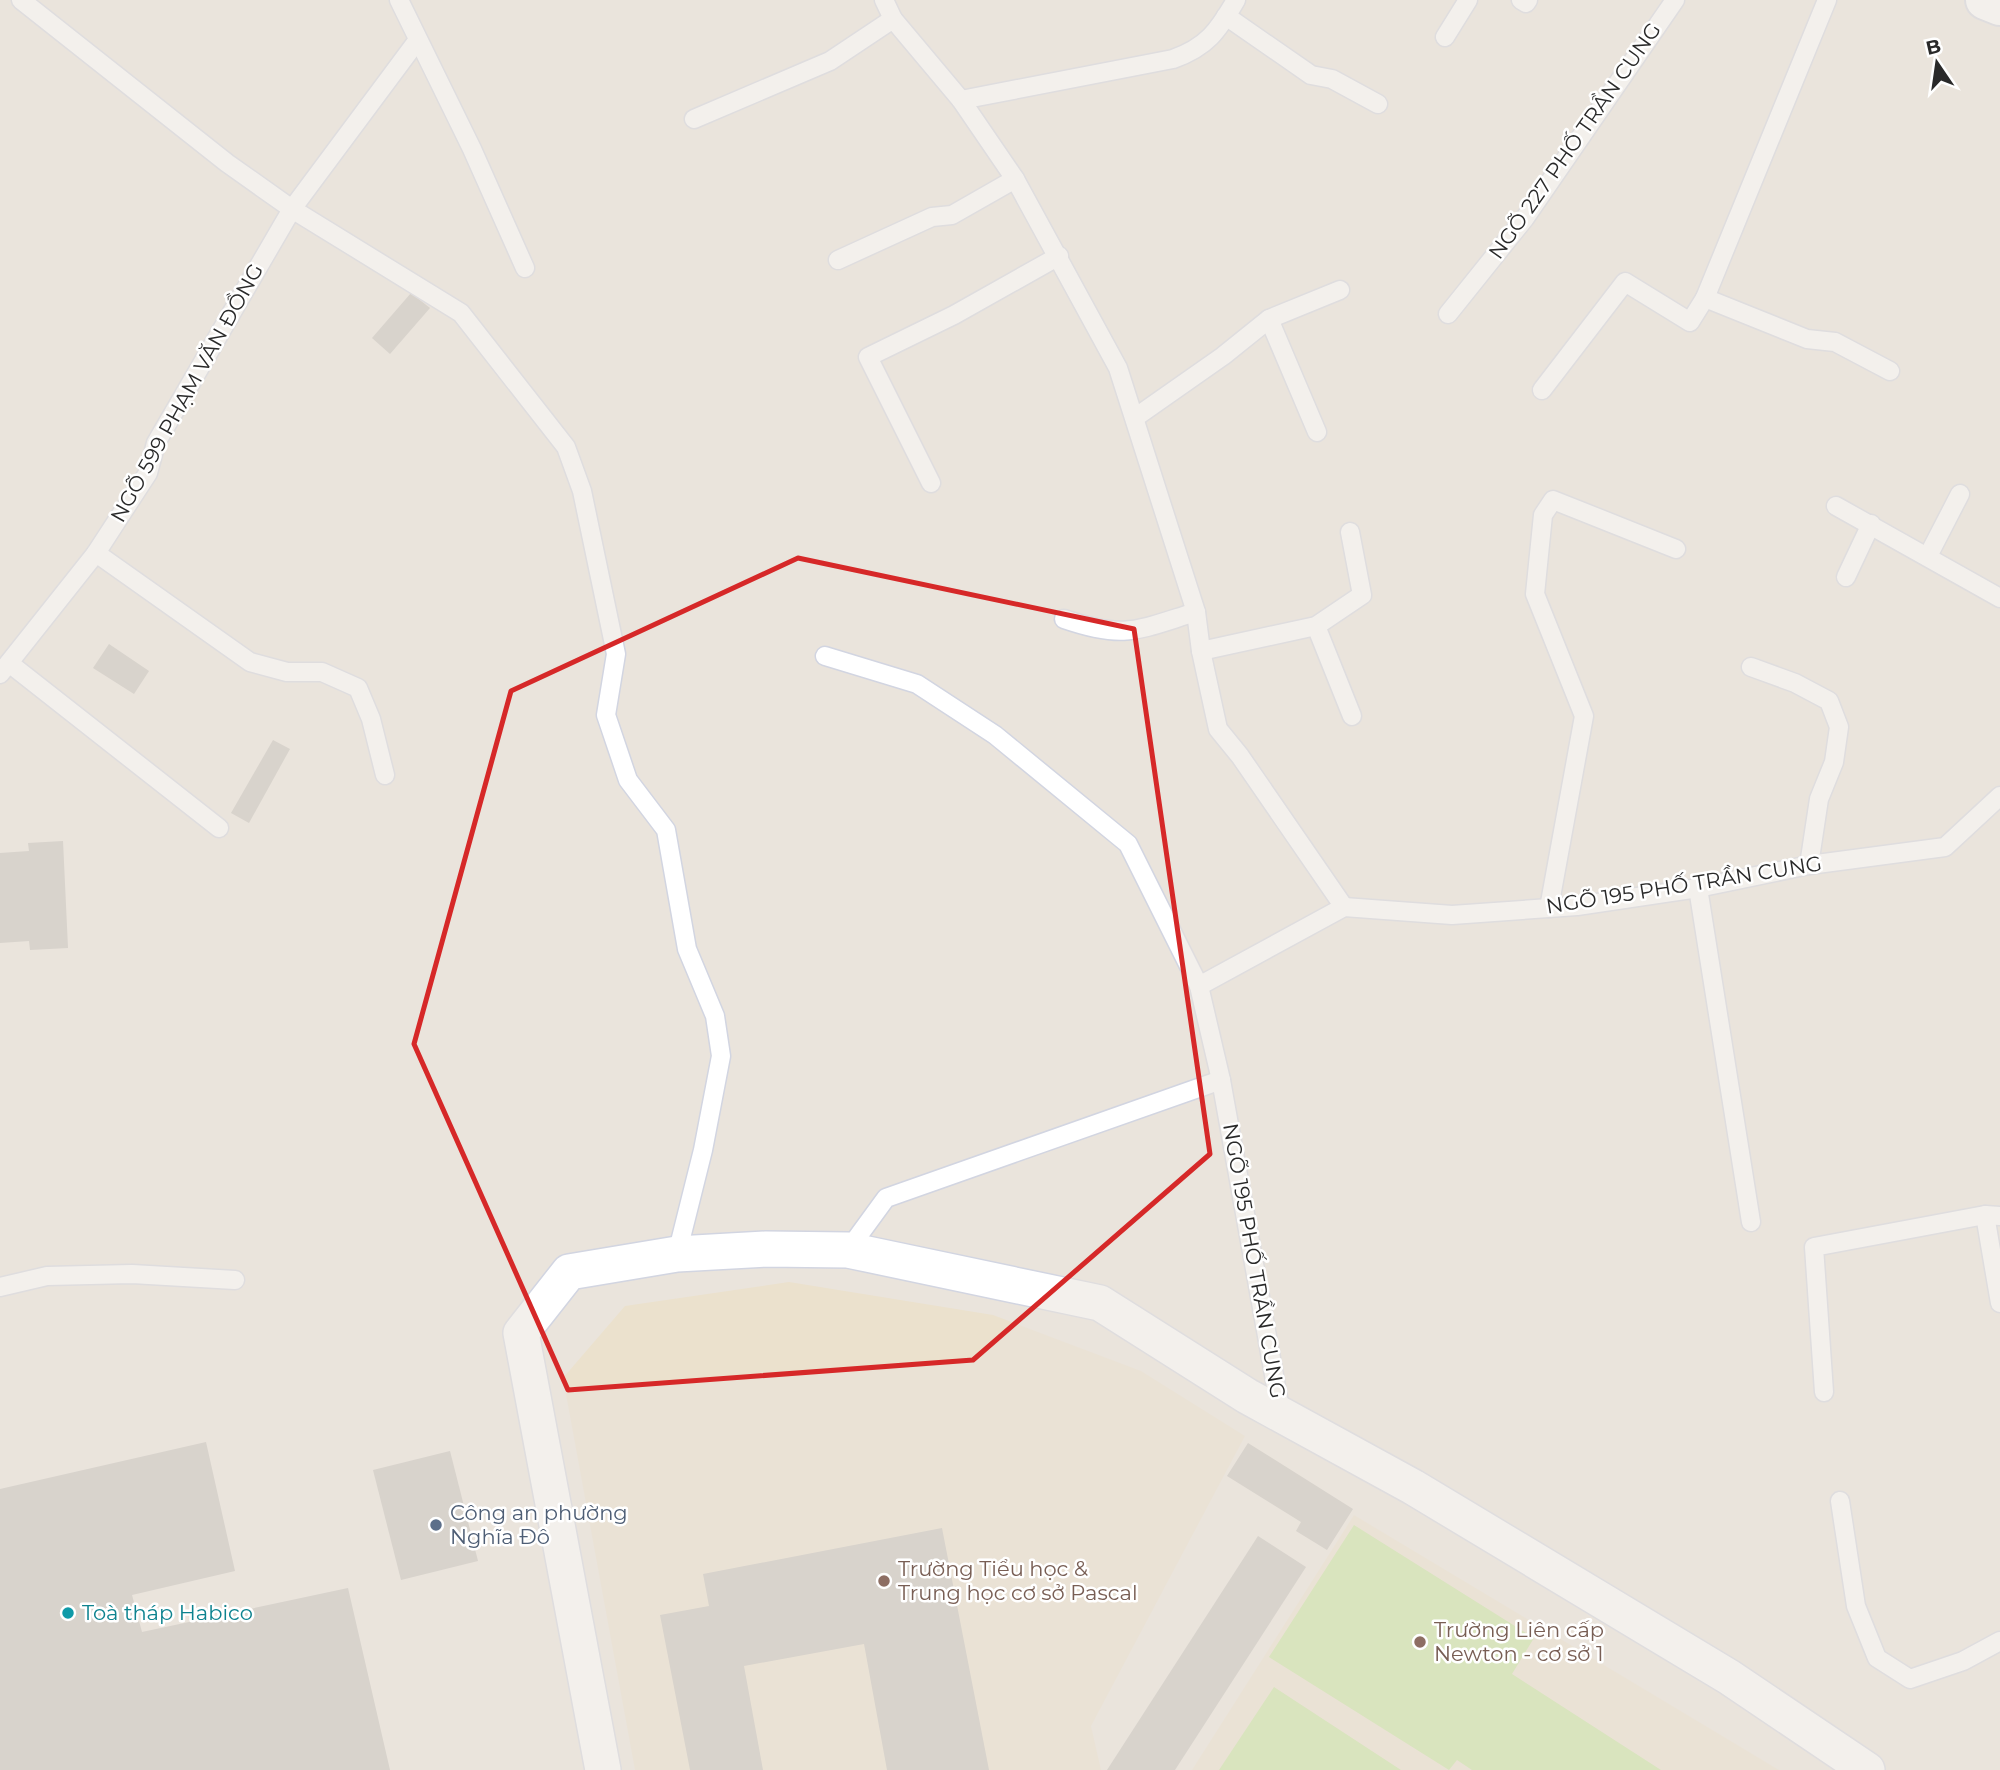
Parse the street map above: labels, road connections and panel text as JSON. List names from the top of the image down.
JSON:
{
  "streets": {
    "lane": ["NGÕ 227 PHỐ TRẦN CUNG", "NGÕ 599 PHẠM VĂN ĐỒNG", "NGÕ 195 PHỐ TRẦN CUNG"]
  },
  "places": [
    "Công an phường Nghĩa Đô",
    "Trường Tiểu học & Trung học cơ sở Pascal",
    "Toà tháp Habico",
    "Trường Liên cấp Newton - cơ sở 1"
  ],
  "north": "top"
}
